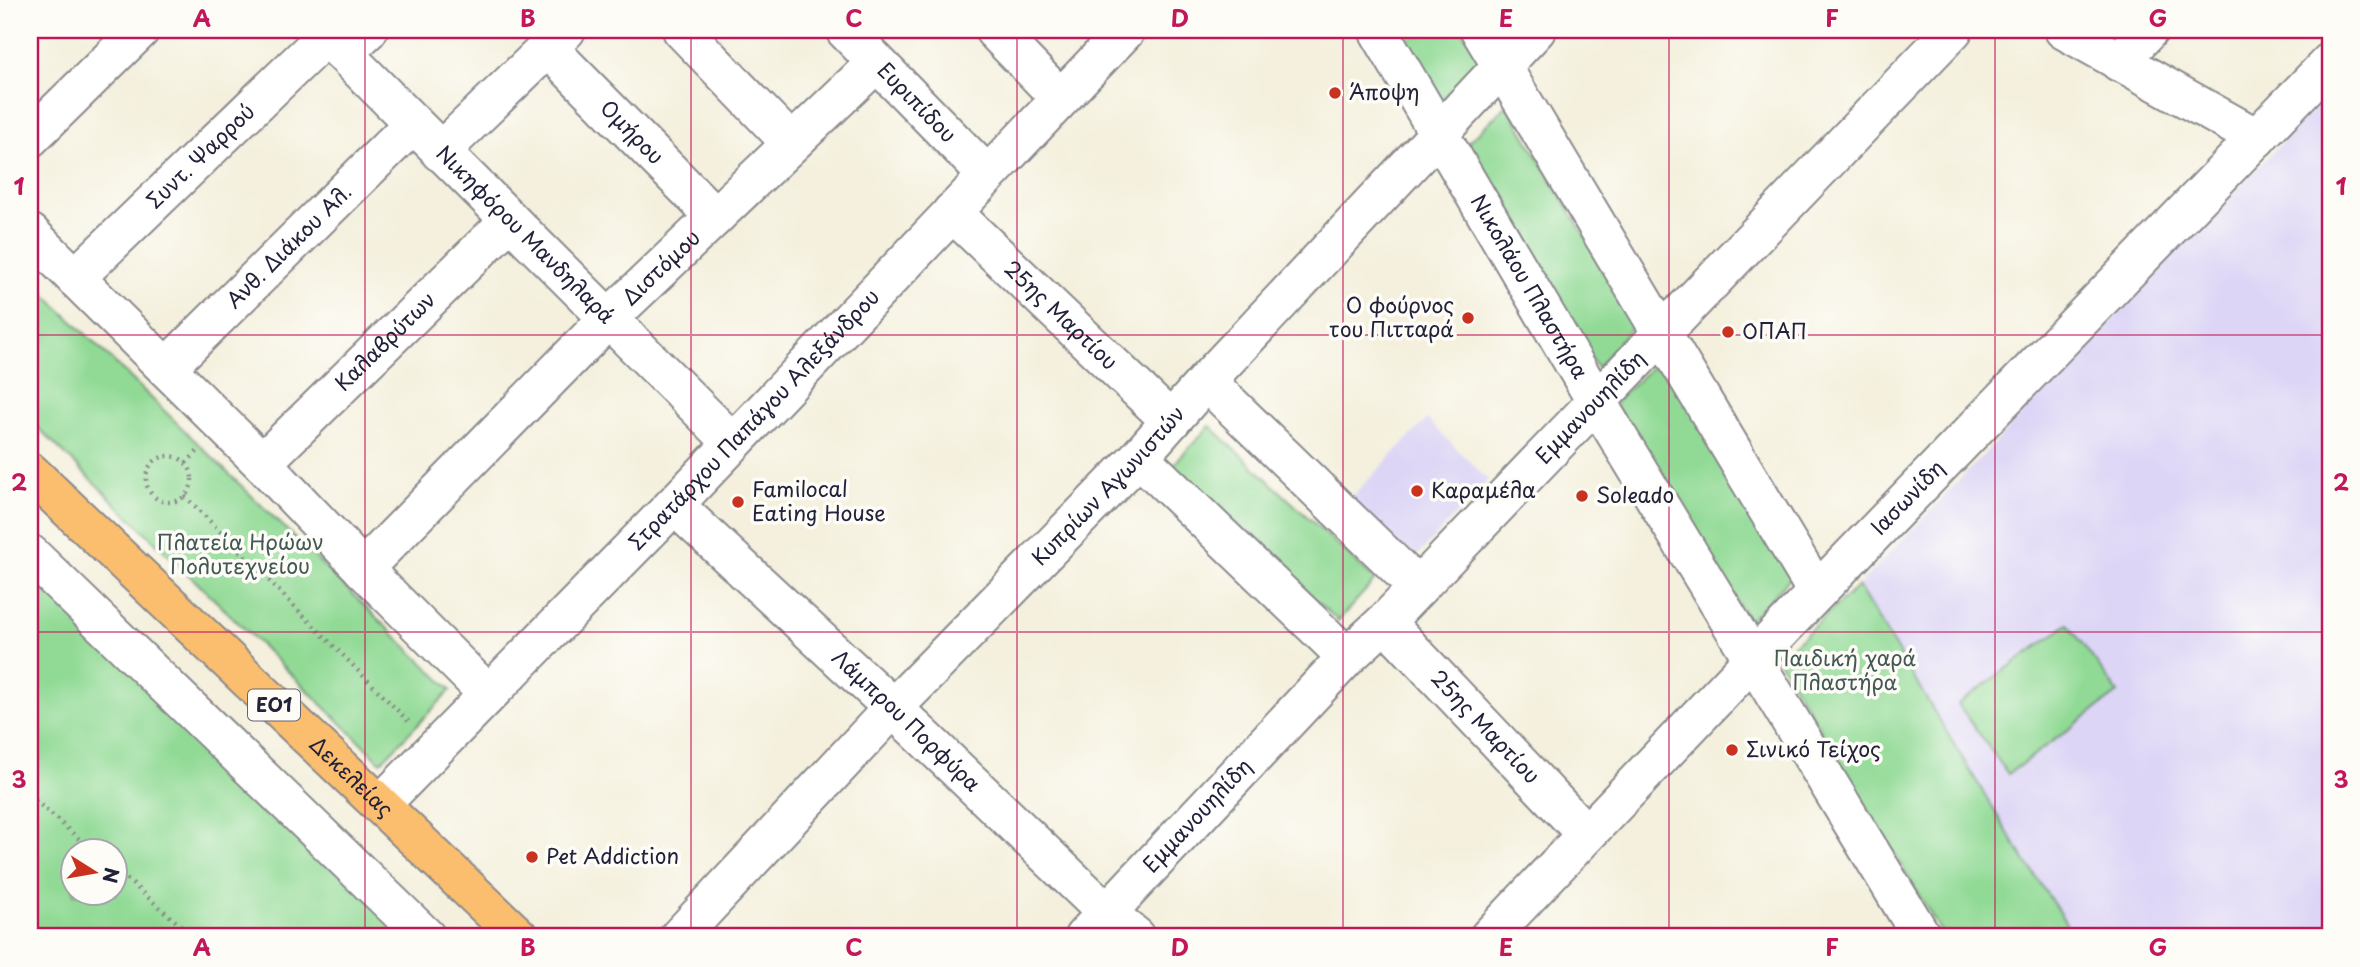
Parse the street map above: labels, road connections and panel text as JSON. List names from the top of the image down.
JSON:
{
  "streets": {
    "main road": ["ΕΟ1", "Δεκελείας"],
    "street": [
      "Ευριπίδου",
      "Ομήρου",
      "Συντ. Ψαρρού",
      "Νικηφόρου Μανδηλαρά",
      "Ανθ. Διάκου Αλ.",
      "Διστόμου",
      "Νικολάου Πλαστήρα",
      "25ης Μαρτίου",
      "Καλαβρύτων",
      "Εμμανουηλίδη",
      "Στρατάρχου Παπάγου Αλεξάνδρου",
      "Κυπρίων Αγωνιστών",
      "Ιασωνίδη",
      "Λάμπρου Πορφύρα"
    ]
  },
  "crossings": [
    ["Ευριπίδου", "Διστόμου"],
    ["Ευριπίδου", "Στρατάρχου Παπάγου Αλεξάνδρου"],
    ["Ομήρου", "Διστόμου"],
    ["Συντ. Ψαρρού", "Νικηφόρου Μανδηλαρά"],
    ["Νικηφόρου Μανδηλαρά", "Ανθ. Διάκου Αλ."],
    ["Νικηφόρου Μανδηλαρά", "Διστόμου"],
    ["Νικηφόρου Μανδηλαρά", "Καλαβρύτων"],
    ["Νικηφόρου Μανδηλαρά", "Στρατάρχου Παπάγου Αλεξάνδρου"],
    ["Νικολάου Πλαστήρα", "Εμμανουηλίδη"],
    ["Νικολάου Πλαστήρα", "Κυπρίων Αγωνιστών"],
    ["Νικολάου Πλαστήρα", "Ιασωνίδη"],
    ["25ης Μαρτίου", "Εμμανουηλίδη"],
    ["25ης Μαρτίου", "Στρατάρχου Παπάγου Αλεξάνδρου"],
    ["25ης Μαρτίου", "Κυπρίων Αγωνιστών"],
    ["25ης Μαρτίου", "Ιασωνίδη"],
    ["Εμμανουηλίδη", "Λάμπρου Πορφύρα"],
    ["Στρατάρχου Παπάγου Αλεξάνδρου", "Λάμπρου Πορφύρα"],
    ["Στρατάρχου Παπάγου Αλεξάνδρου", "Δεκελείας"],
    ["Κυπρίων Αγωνιστών", "Λάμπρου Πορφύρα"]
  ],
  "parks": ["Πλατεία Ηρώων Πολυτεχνείου", "Παιδική χαρά Πλαστήρα"],
  "places": [
    "Άποψη",
    "Ο φούρνος του Πιτταρά",
    "ΟΠΑΠ",
    "Καραμέλα",
    "Soleado",
    "Familocal Eating House",
    "Σινικό Τείχος",
    "Pet Addiction"
  ],
  "north": "right",
  "grid": {
    "columns": [
      "A",
      "B",
      "C",
      "D",
      "E",
      "F",
      "G"
    ],
    "rows": ["1", "2", "3"]
  }
}
